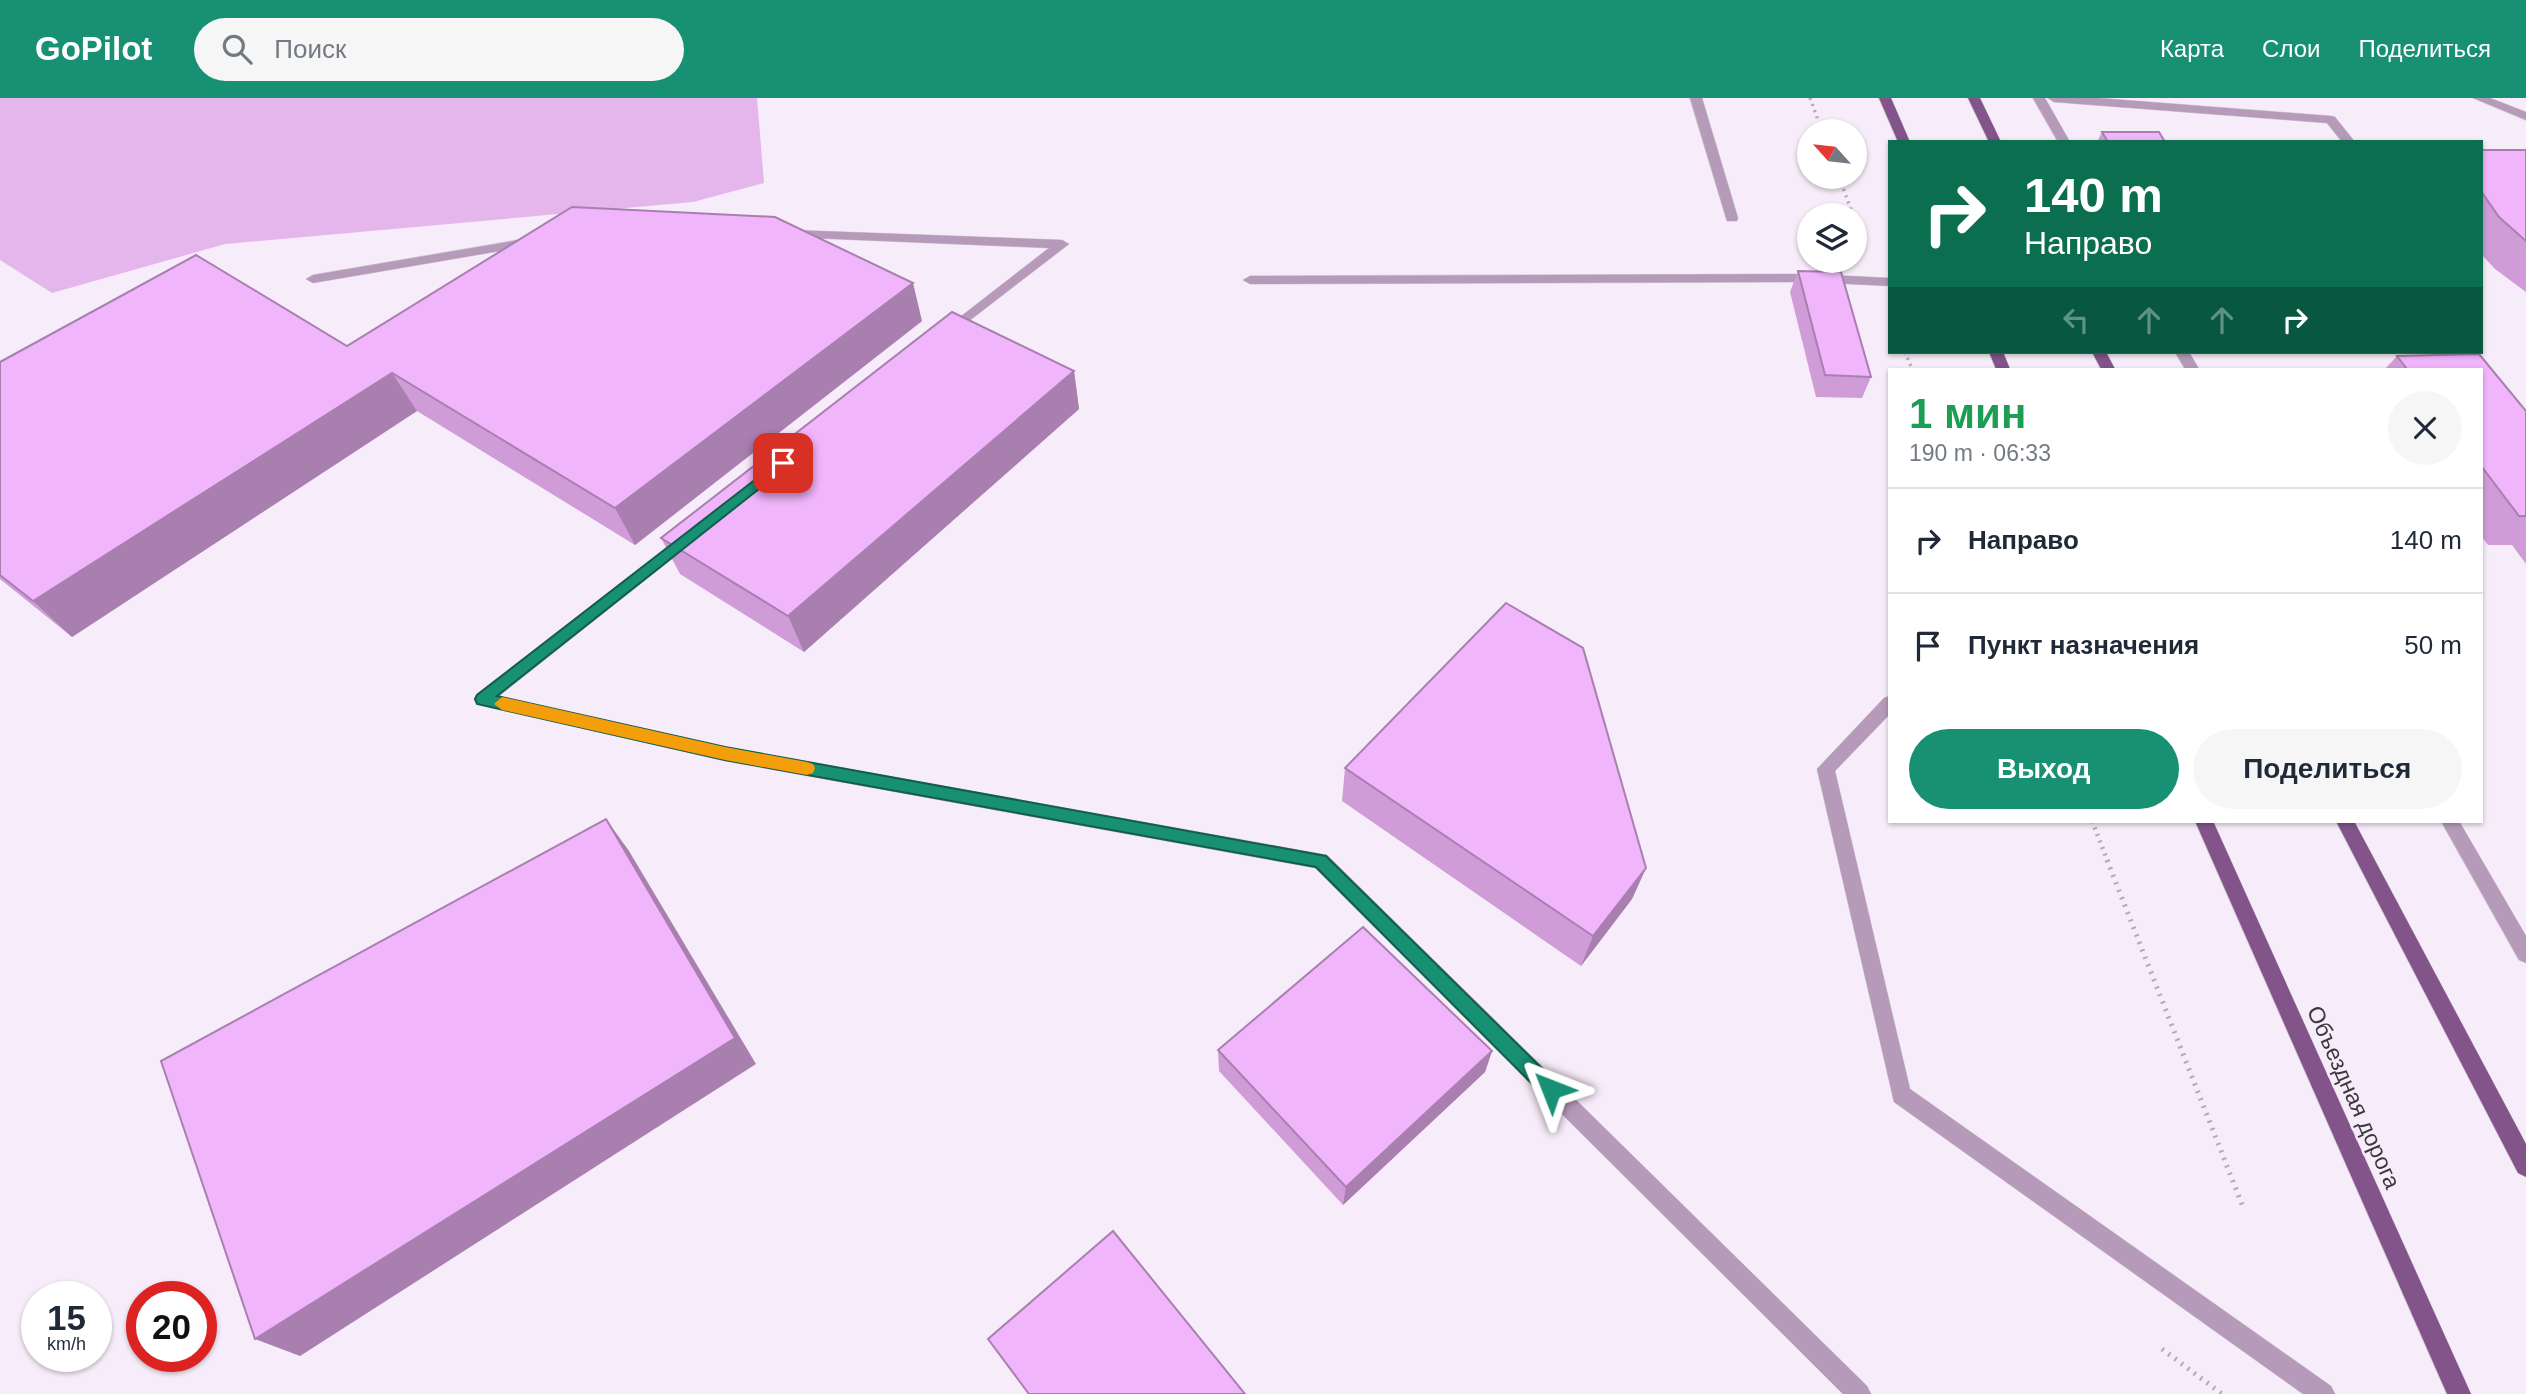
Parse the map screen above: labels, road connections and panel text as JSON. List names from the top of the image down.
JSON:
{
  "streets": {
    "main road": ["Объездная дорога"]
  },
  "north": "top left",
  "page": {
    "header": "GoPilot",
    "search": "Поиск",
    "nav": ["Карта", "Слои", "Поделиться"],
    "turn": ["140 m", "Направо"],
    "heading": ["1 мин", "190 m · 06:33"],
    "list": [
      {
        "name": "Направо",
        "value": "140 m"
      },
      {
        "name": "Пункт назначения",
        "value": "50 m"
      }
    ],
    "buttons": ["Выход", "Поделиться"],
    "speed": "15 km/h",
    "limit": "20"
  }
}
